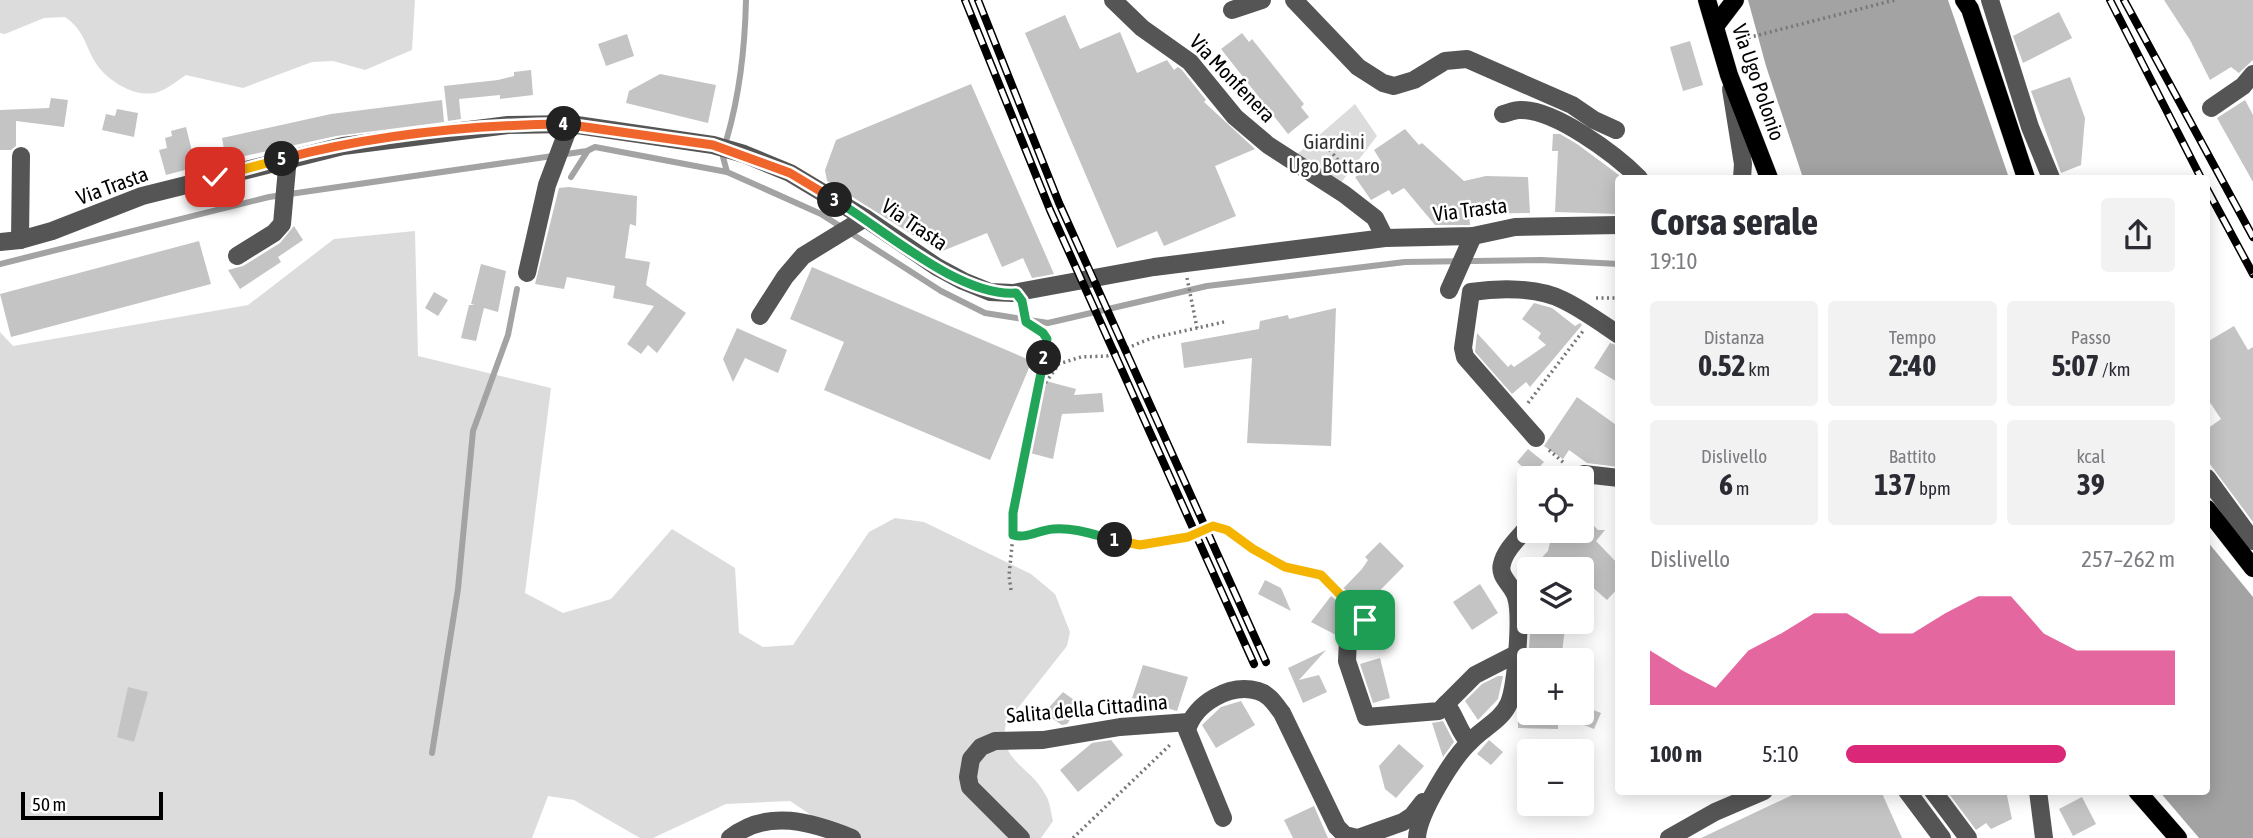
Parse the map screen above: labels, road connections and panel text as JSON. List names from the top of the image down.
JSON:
{
  "streets": {
    "main road": ["Via Ugo Polonio"],
    "street": ["Via Monfenera", "Via Trasta", "Salita della Cittadina"]
  },
  "crossings": [
    ["Via Monfenera", "Via Trasta"]
  ],
  "parks": ["Giardini Ugo Bottaro"],
  "scale_bar": "50 m",
  "page": {
    "pins": [
      "4",
      "5",
      "3",
      "2",
      "1"
    ],
    "heading": ["Corsa serale", "19:10"],
    "stats": [
      ["Distanza", "0.52 km"],
      ["Tempo", "2:40"],
      ["Passo", "5:07 /km"],
      ["Dislivello", "6 m"],
      ["Battito", "137 bpm"],
      ["kcal", "39"]
    ],
    "map_buttons": ["+", "−"],
    "chart": ["Dislivello", "257–262 m"],
    "list": [
      {
        "name": "100 m",
        "note": "5:10"
      }
    ],
    "scale": "50 m"
  }
}
